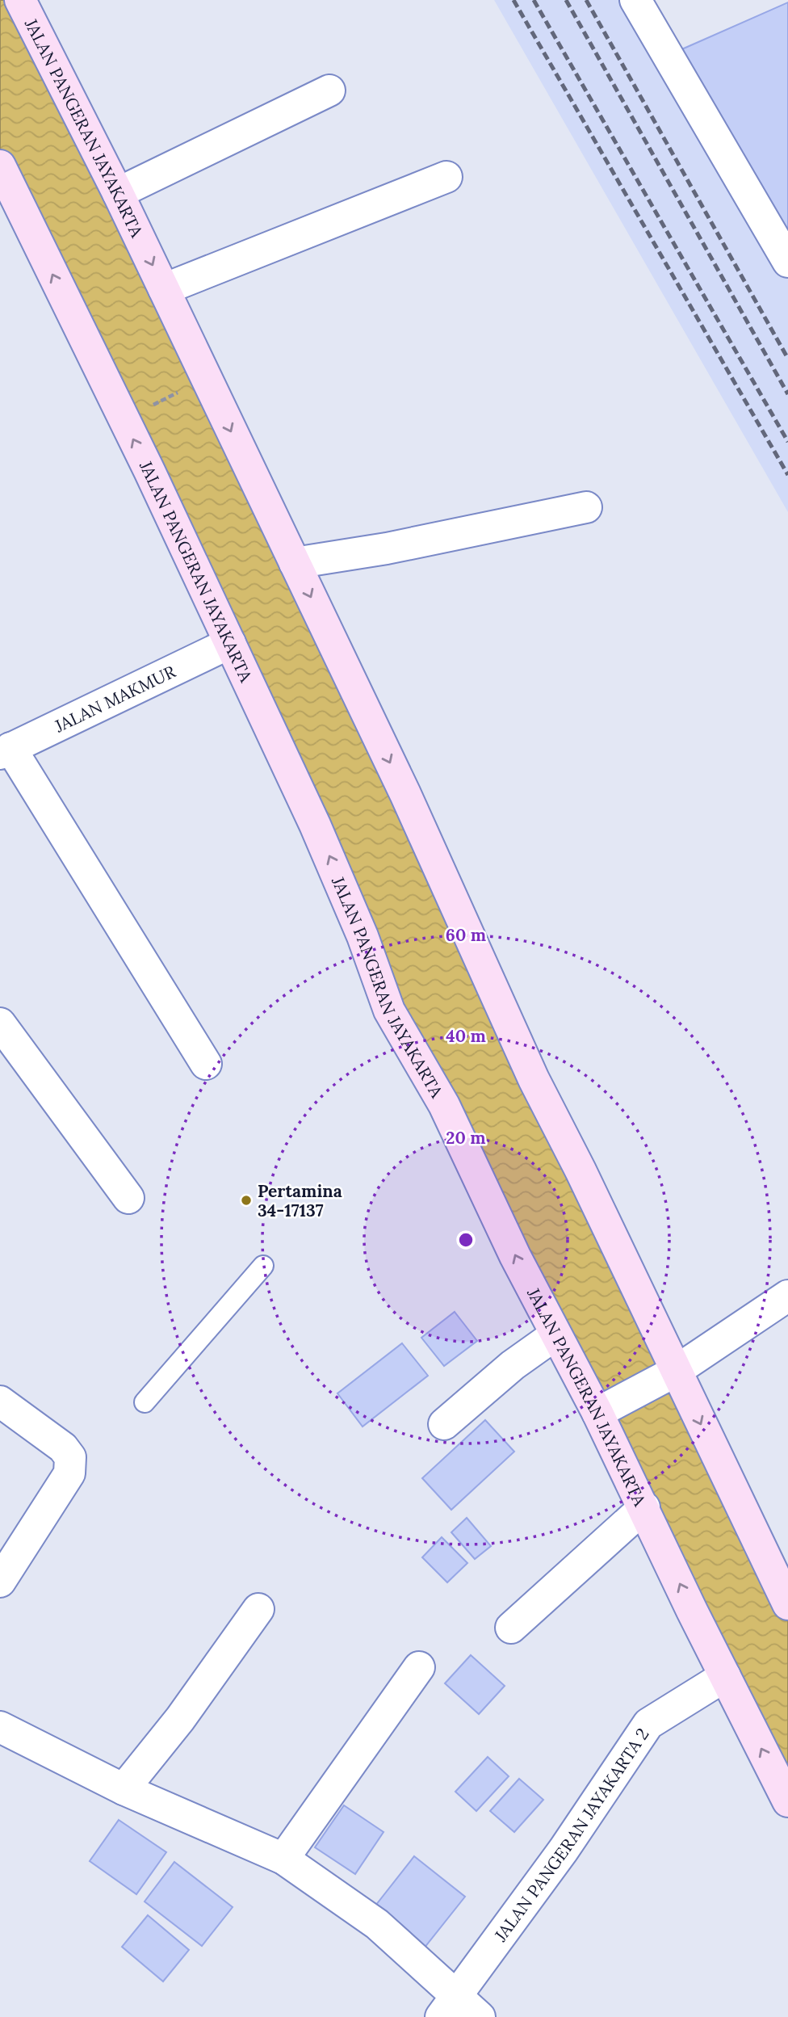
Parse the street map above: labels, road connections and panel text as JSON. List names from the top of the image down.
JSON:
{
  "streets": {
    "street": ["JALAN PANGERAN JAYAKARTA", "JALAN MAKMUR", "JALAN PANGERAN JAYAKARTA 2"]
  },
  "crossings": [
    ["JALAN PANGERAN JAYAKARTA", "JALAN MAKMUR"],
    ["JALAN PANGERAN JAYAKARTA", "JALAN PANGERAN JAYAKARTA 2"]
  ],
  "places": ["Pertamina 34-17137"],
  "rings": ["60 m", "40 m", "20 m"]
}
